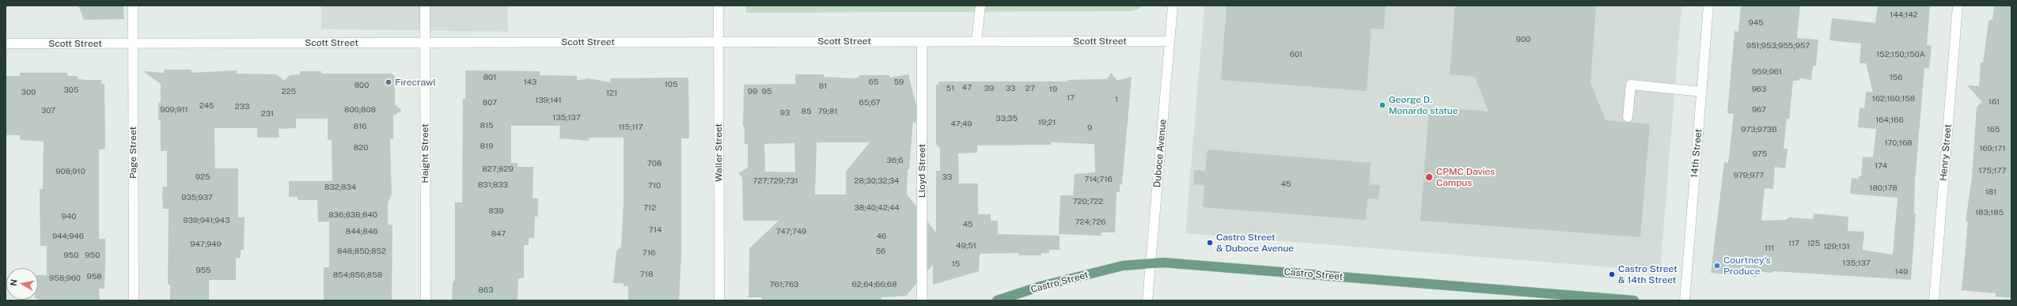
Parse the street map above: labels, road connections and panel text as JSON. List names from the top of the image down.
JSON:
{
  "streets": {
    "main road": ["Castro Street"],
    "street": [
      "Scott Street",
      "Page Street",
      "Waller Street",
      "Henry Street",
      "Haight Street",
      "Duboce Avenue",
      "14th Street",
      "Lloyd Street"
    ]
  },
  "crossings": [
    ["Scott Street", "Page Street"],
    ["Scott Street", "Waller Street"],
    ["Scott Street", "Haight Street"],
    ["Scott Street", "Duboce Avenue"],
    ["Scott Street", "Lloyd Street"],
    ["Duboce Avenue", "Castro Street"]
  ],
  "places": [
    "Firecrawl",
    "George D. Monardo statue",
    "CPMC Davies Campus",
    "Castro Street & Duboce Avenue",
    "Courtney's Produce",
    "Castro Street & 14th Street"
  ],
  "house_numbers": [
    "144;142",
    "945",
    "900",
    "951;953;955;957",
    "601",
    "152;150;150A",
    "959;961",
    "801",
    "156",
    "143",
    "65",
    "59",
    "105",
    "800",
    "81",
    "47",
    "51",
    "39",
    "33",
    "27",
    "19",
    "963",
    "305",
    "225",
    "99",
    "95",
    "309",
    "121",
    "17",
    "162;160;158",
    "1",
    "139;141",
    "161",
    "807",
    "65;67",
    "245",
    "233",
    "909;911",
    "806;808",
    "967",
    "307",
    "85",
    "79;81",
    "93",
    "231",
    "135;137",
    "33;35",
    "164;166",
    "19;21",
    "47;49",
    "815",
    "816",
    "115;117",
    "9",
    "973;973B",
    "165",
    "170;168",
    "819",
    "820",
    "169;171",
    "975",
    "36;6",
    "708",
    "174",
    "827;829",
    "175;177",
    "908;910",
    "979;977",
    "925",
    "33",
    "714;716",
    "727;729;731",
    "28;30;32;34",
    "45",
    "831;833",
    "710",
    "832;834",
    "180;178",
    "181",
    "935;937",
    "720;722",
    "712",
    "38;40;42;44",
    "839",
    "183;185",
    "836;838;840",
    "940",
    "939;941;943",
    "724;726",
    "45",
    "714",
    "844;846",
    "747;749",
    "847",
    "944;946",
    "46",
    "117",
    "125",
    "947;949",
    "49;51",
    "129;131",
    "111",
    "848;850;852",
    "56",
    "716",
    "950",
    "950",
    "135;137",
    "15",
    "955",
    "149",
    "718",
    "854;856;858",
    "958",
    "958;960",
    "761;763",
    "62;64;66;68",
    "863"
  ],
  "north": "left"
}
